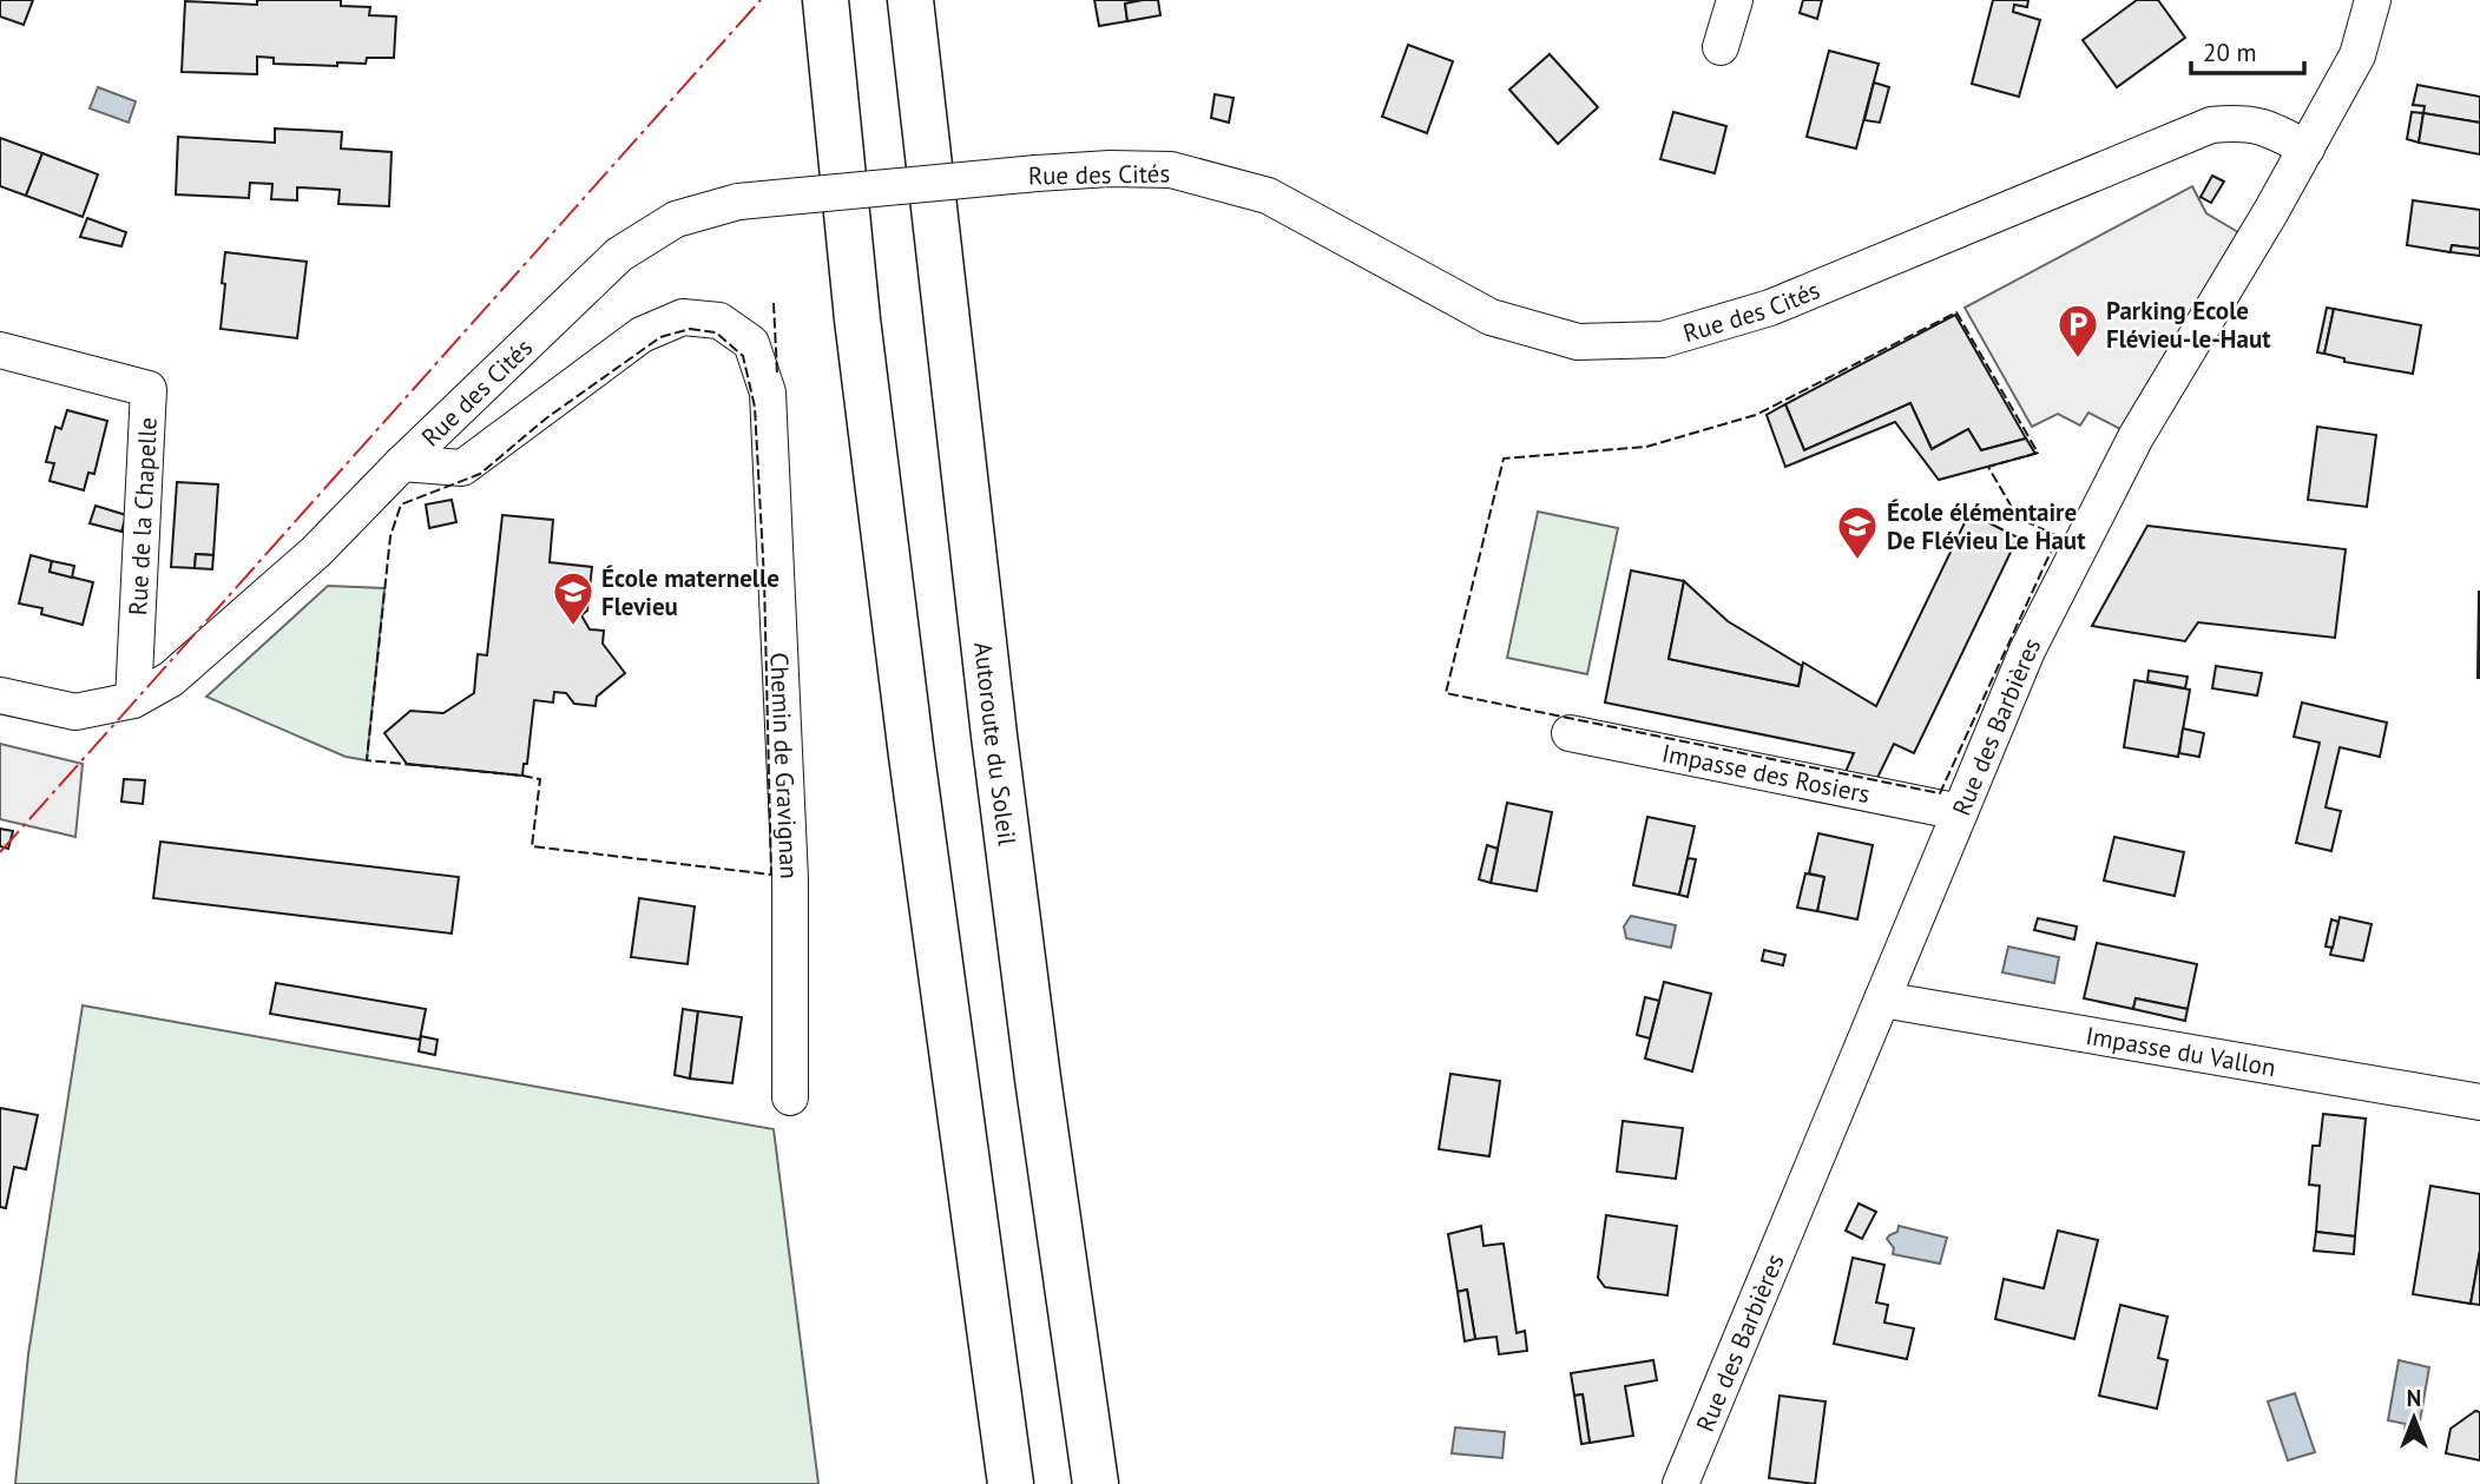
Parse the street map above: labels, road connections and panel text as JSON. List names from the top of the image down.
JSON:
{
  "streets": {
    "highway": ["Autoroute du Soleil"],
    "street": [
      "Rue des Cités",
      "Rue de la Chapelle",
      "Rue des Barbières",
      "Chemin de Gravignan",
      "Impasse des Rosiers",
      "Impasse du Vallon"
    ]
  },
  "crossings": [
    ["Rue des Cités", "Rue de la Chapelle"],
    ["Rue des Cités", "Rue des Barbières"],
    ["Rue des Cités", "Chemin de Gravignan"],
    ["Rue des Barbières", "Impasse des Rosiers"],
    ["Rue des Barbières", "Impasse du Vallon"]
  ],
  "places": {
    "parking": ["Parking Ecole Flévieu-le-Haut"],
    "school or university": ["École élémentaire De Flévieu Le Haut", "École maternelle Flevieu"]
  },
  "scale_bar": "20 m",
  "north": "top"
}
